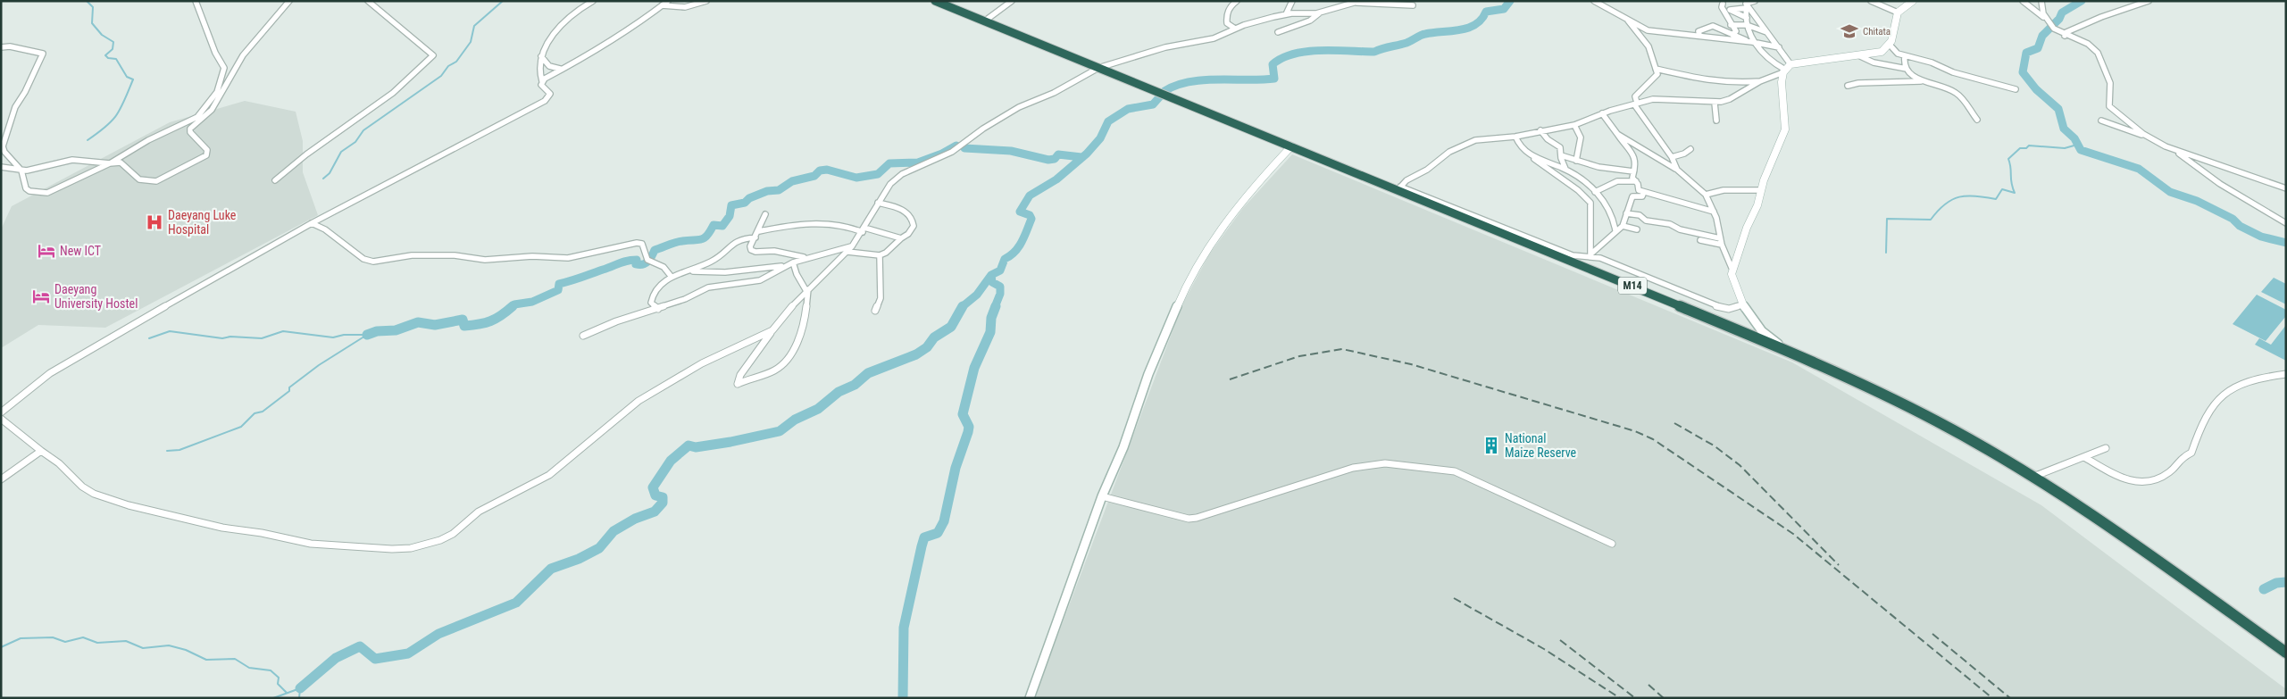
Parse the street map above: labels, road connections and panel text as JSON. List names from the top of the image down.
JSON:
{
  "streets": {
    "highway": ["M14"]
  },
  "places": {
    "school or university": ["Chitata"],
    "hospital": ["Daeyang Luke Hospital"],
    "hotel": ["New ICT", "Daeyang University Hostel"],
    "building": ["National Maize Reserve"]
  }
}
